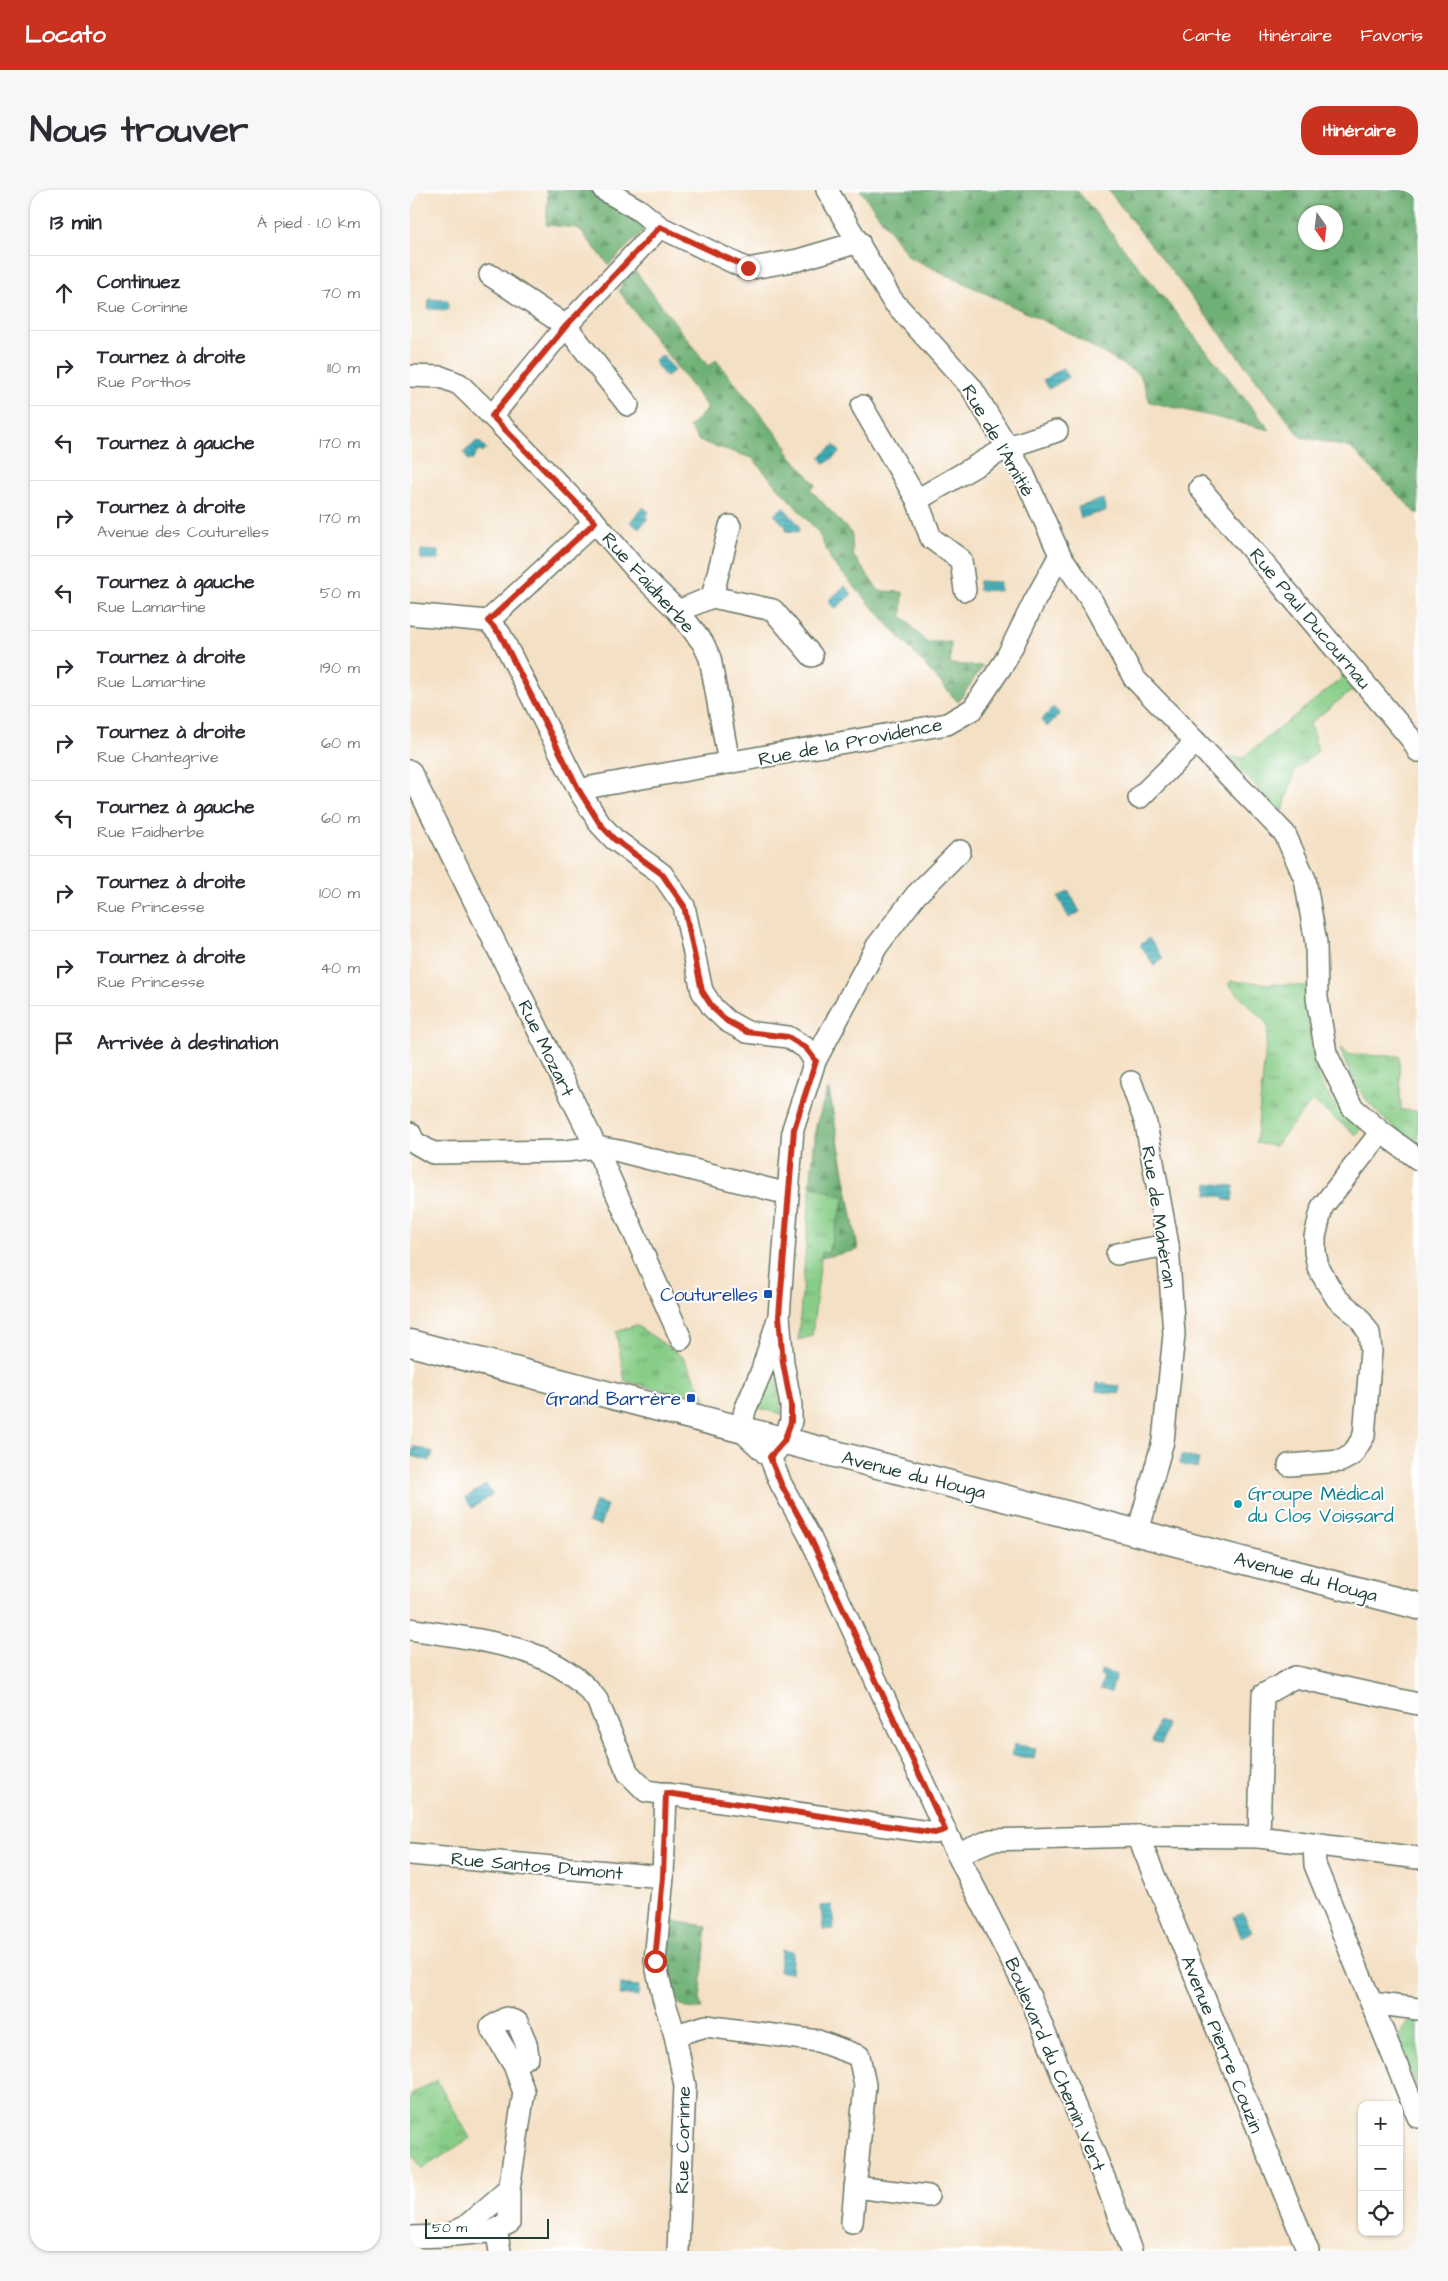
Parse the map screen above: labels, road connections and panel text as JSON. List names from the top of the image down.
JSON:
{
  "streets": {
    "main road": ["Avenue du Houga"],
    "street": [
      "Rue de l'Amitié",
      "Rue Faidherbe",
      "Rue Paul Ducournau",
      "Rue de la Providence",
      "Rue Mozart",
      "Rue de Mahéran",
      "Rue Santos Dumont",
      "Avenue Pierre Couzin",
      "Boulevard du Chemin Vert",
      "Rue Corinne"
    ]
  },
  "crossings": [
    ["Rue de l'Amitié", "Rue de la Providence"],
    ["Rue Faidherbe", "Rue de la Providence"],
    ["Rue de Mahéran", "Avenue du Houga"],
    ["Avenue du Houga", "Boulevard du Chemin Vert"],
    ["Rue Santos Dumont", "Rue Corinne"]
  ],
  "places": {
    "transit": ["Couturelles", "Grand Barrère"],
    "other": ["Groupe Médical du Clos Voissard"]
  },
  "scale_bar": "50 m",
  "north": "bottom",
  "page": {
    "header": "Locato",
    "nav": ["Carte", "Itinéraire", "Favoris"],
    "title": "Nous trouver",
    "buttons": "Itinéraire",
    "heading": ["13 min", "À pied · 1.0 km"],
    "list": [
      ["Continuez", "Rue Corinne", "70 m"],
      ["Tournez à droite", "Rue Porthos", "110 m"],
      ["Tournez à gauche", "170 m"],
      ["Tournez à droite", "Avenue des Couturelles", "170 m"],
      ["Tournez à gauche", "Rue Lamartine", "50 m"],
      ["Tournez à droite", "Rue Lamartine", "190 m"],
      ["Tournez à droite", "Rue Chantegrive", "60 m"],
      ["Tournez à gauche", "Rue Faidherbe", "60 m"],
      ["Tournez à droite", "Rue Princesse", "100 m"],
      ["Tournez à droite", "Rue Princesse", "40 m"],
      "Arrivée à destination"
    ],
    "map_buttons": ["+", "−"],
    "scale": "50 m"
  }
}
